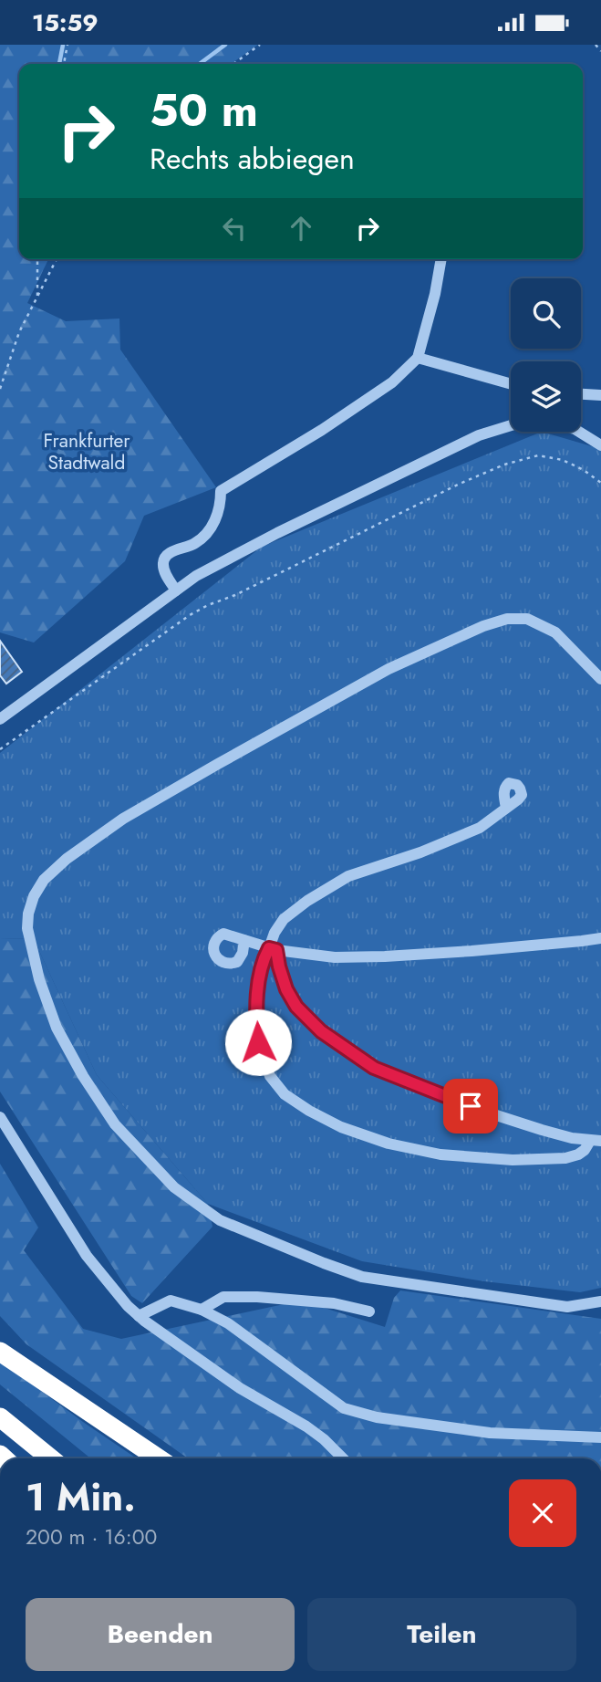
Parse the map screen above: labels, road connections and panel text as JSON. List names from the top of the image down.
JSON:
{
  "parks": ["Frankfurter Stadtwald"],
  "page": {
    "status": "15:59",
    "turn": ["50 m", "Rechts abbiegen"],
    "heading": ["1 Min.", "200 m · 16:00"],
    "buttons": ["Beenden", "Teilen"]
  }
}
